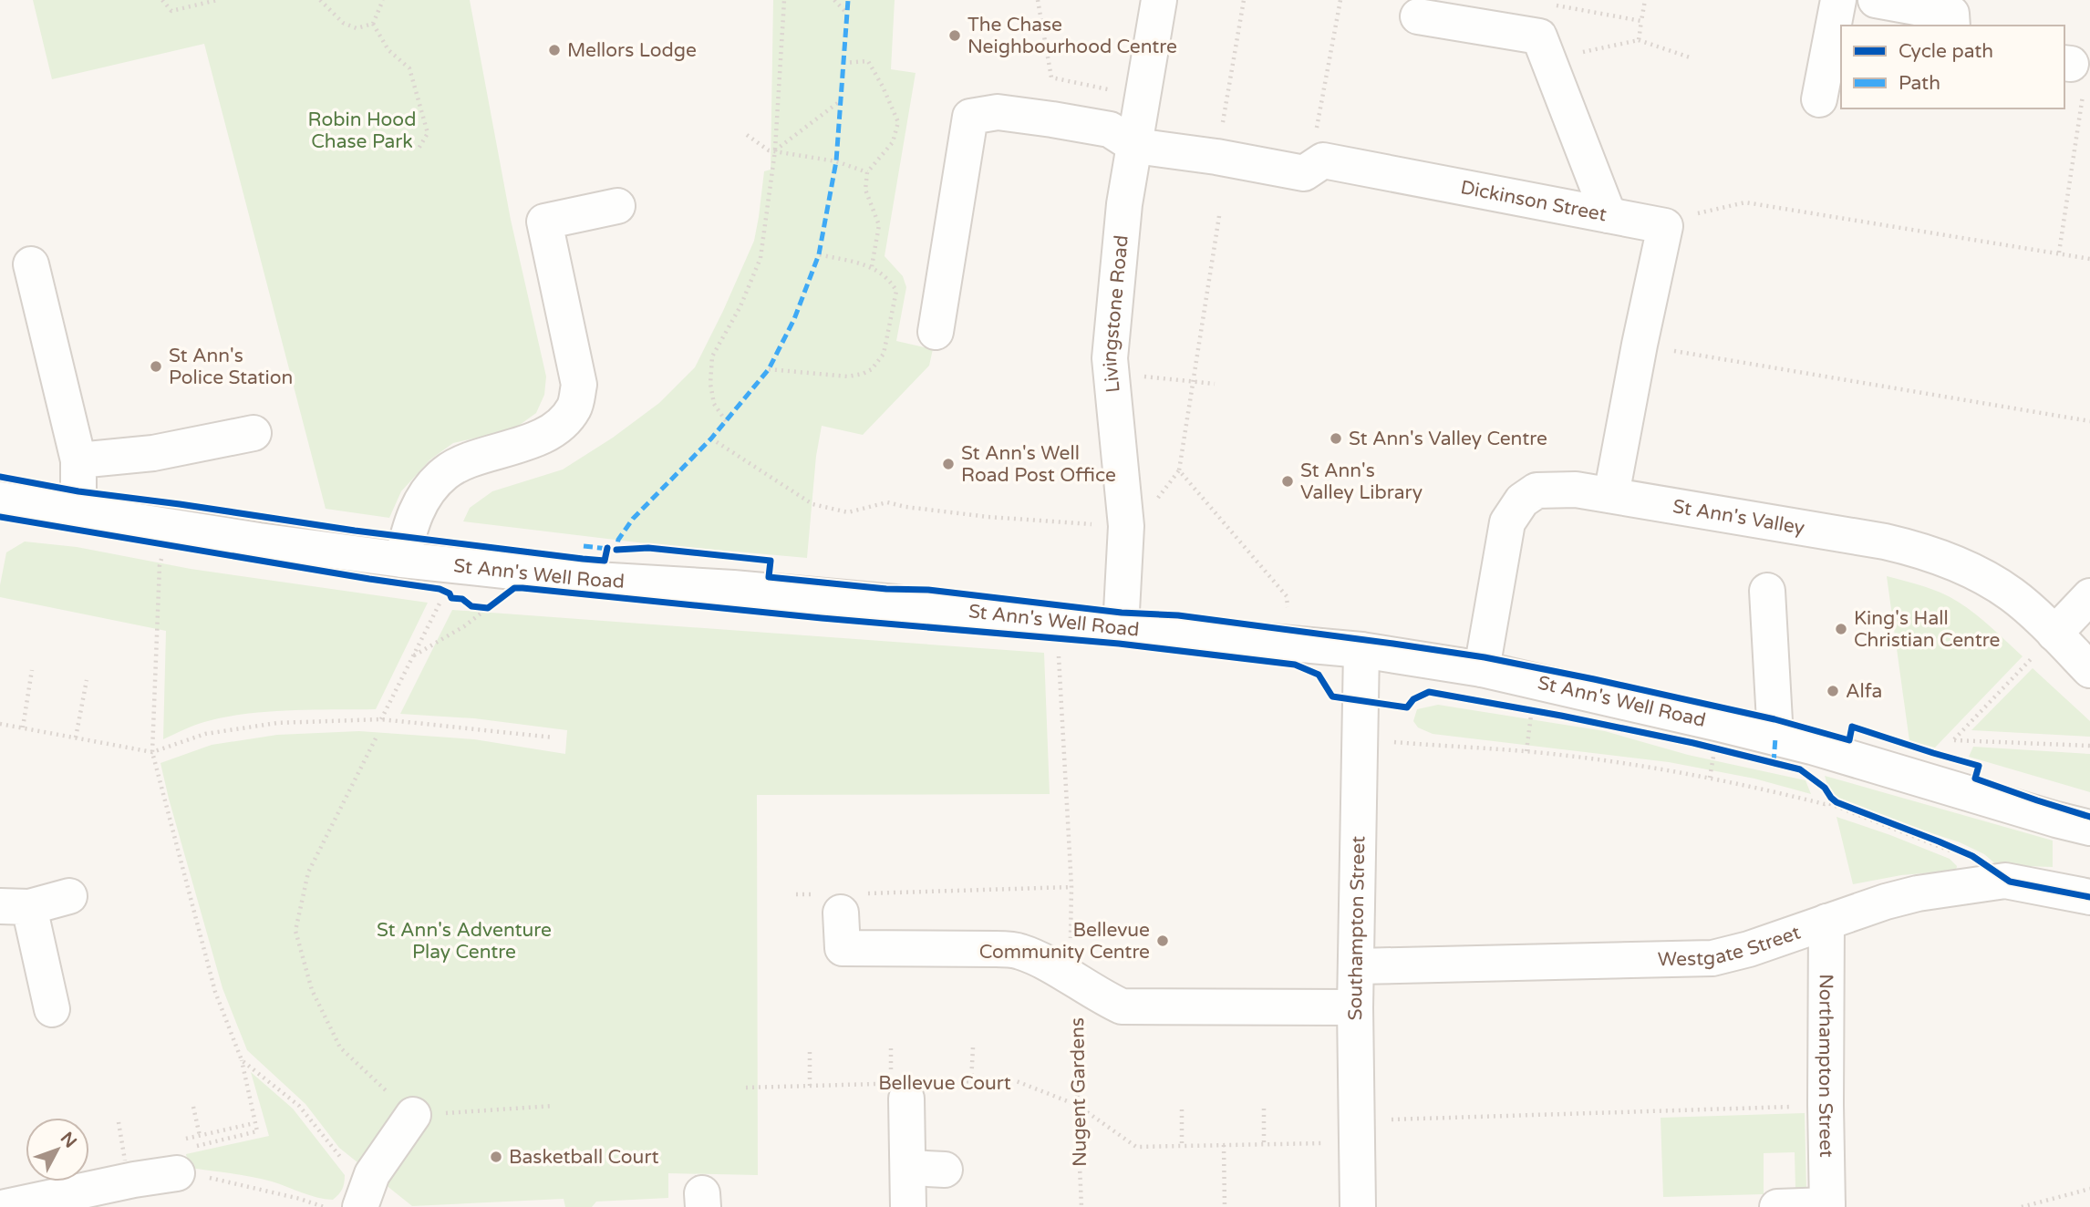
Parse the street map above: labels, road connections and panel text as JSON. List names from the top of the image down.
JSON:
{
  "streets": {
    "street": [
      "Dickinson Street",
      "Livingstone Road",
      "St Ann's Valley",
      "St Ann's Well Road",
      "Southampton Street",
      "Westgate Street",
      "Northampton Street"
    ],
    "path": ["Bellevue Court", "Nugent Gardens"]
  },
  "crossings": [
    ["Dickinson Street", "Livingstone Road"],
    ["Livingstone Road", "St Ann's Well Road"],
    ["St Ann's Valley", "St Ann's Well Road"],
    ["St Ann's Well Road", "Southampton Street"],
    ["Southampton Street", "Westgate Street"],
    ["Southampton Street", "Bellevue Court"],
    ["Westgate Street", "Northampton Street"],
    ["Northampton Street", "Bellevue Court"],
    ["Bellevue Court", "Nugent Gardens"]
  ],
  "parks": ["Robin Hood Chase Park", "St Ann's Adventure Play Centre"],
  "places": [
    "The Chase Neighbourhood Centre",
    "Mellors Lodge",
    "St Ann's Police Station",
    "St Ann's Valley Centre",
    "St Ann's Well Road Post Office",
    "St Ann's Valley Library",
    "King's Hall Christian Centre",
    "Alfa",
    "Bellevue Community Centre",
    "Basketball Court"
  ],
  "legend": ["Cycle path", "Path"],
  "north": "top right"
}
